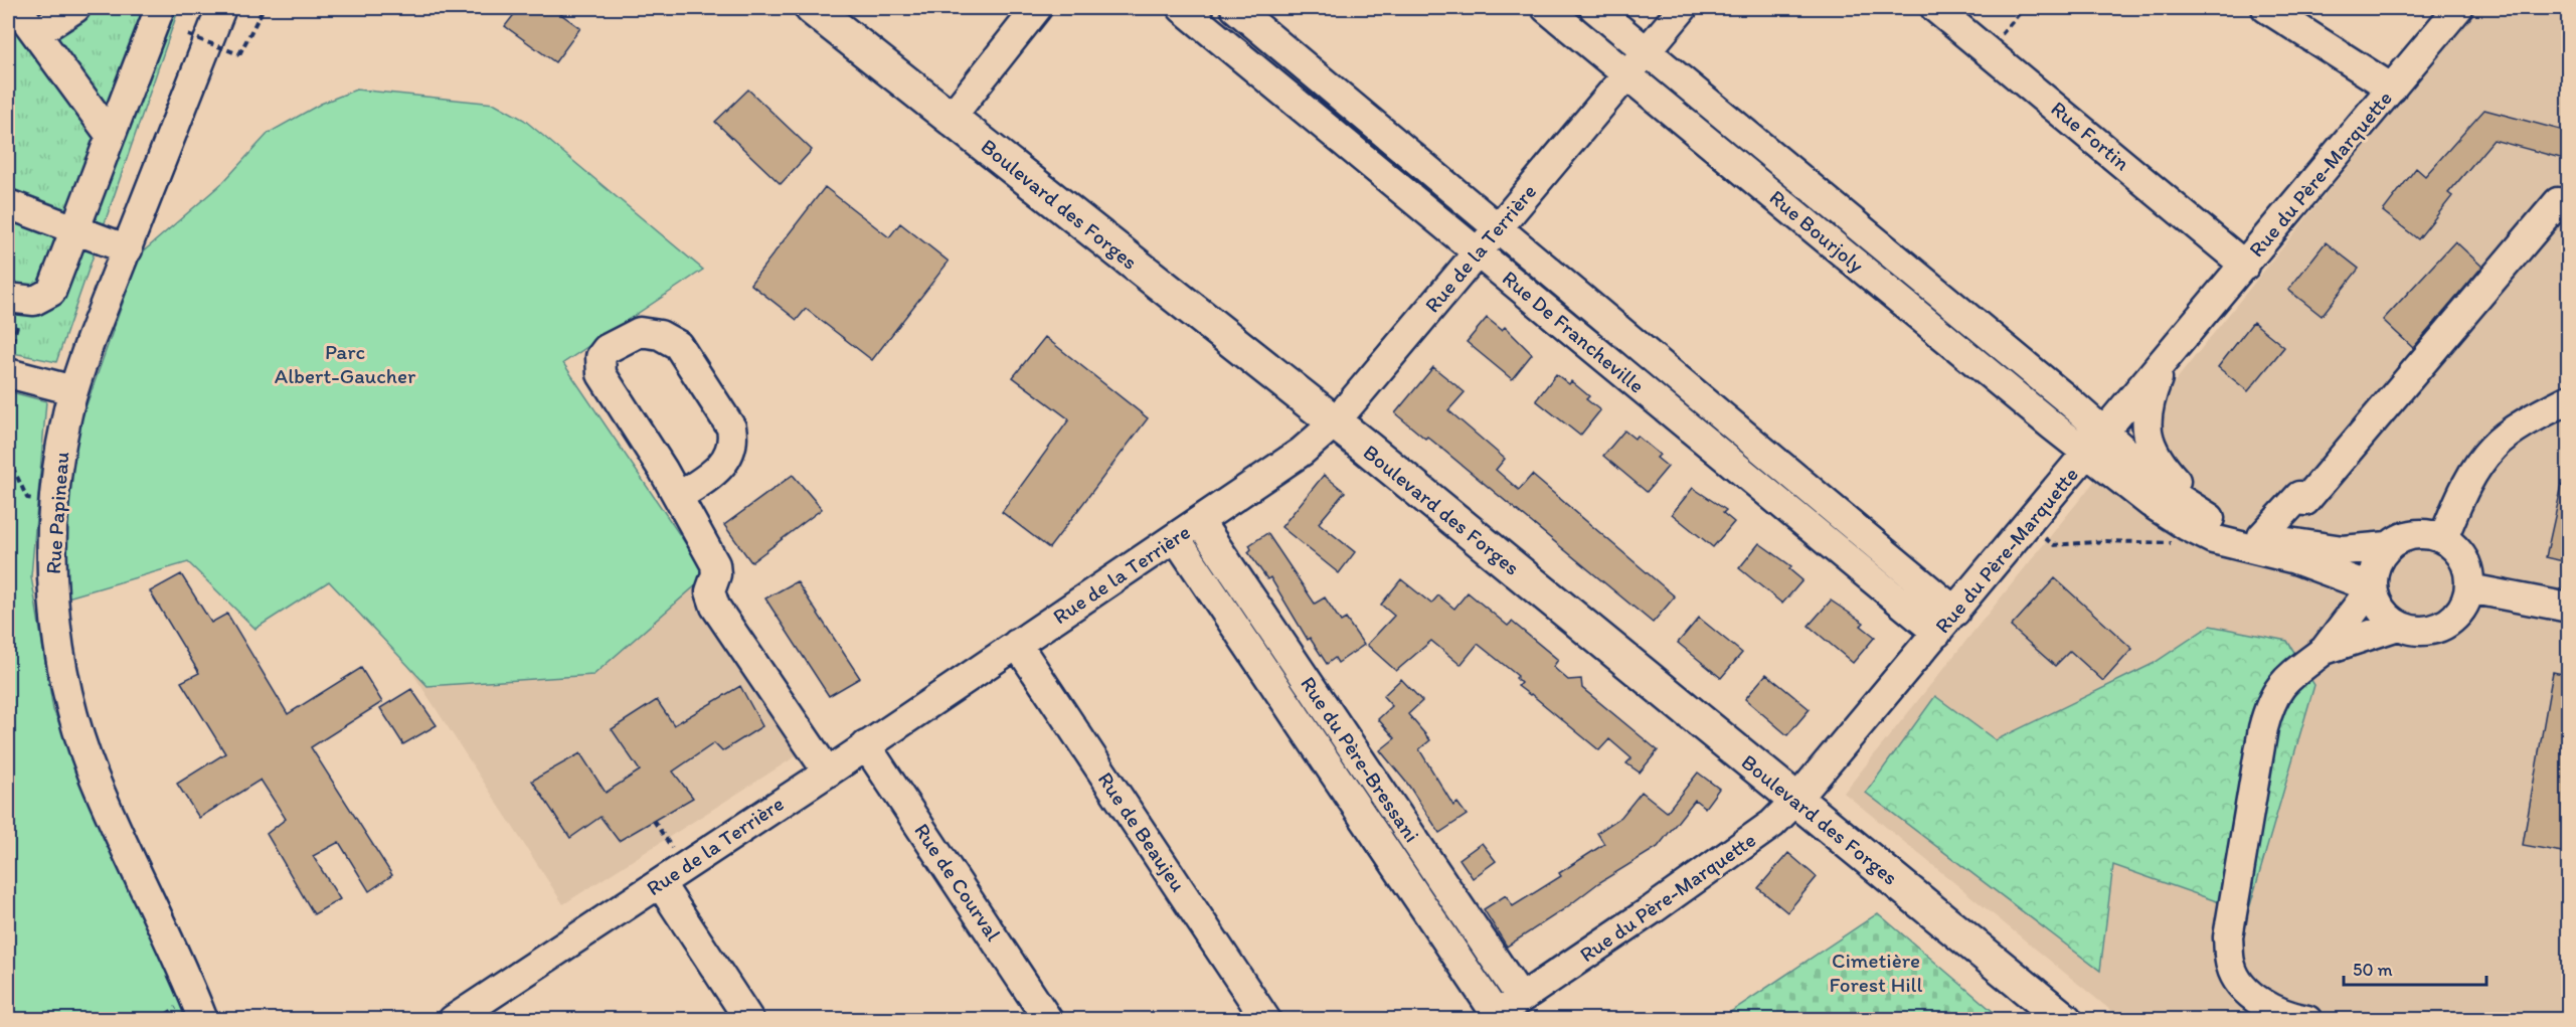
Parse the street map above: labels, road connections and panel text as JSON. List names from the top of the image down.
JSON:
{
  "streets": {
    "main road": ["Boulevard des Forges"],
    "street": [
      "Rue Fortin",
      "Rue du Père-Marquette",
      "Rue Bourjoly",
      "Rue de la Terrière",
      "Rue De Francheville",
      "Rue Papineau",
      "Rue du Père-Bressani",
      "Rue de Beaujeu",
      "Rue de Courval"
    ]
  },
  "crossings": [
    ["Rue Fortin", "Rue du Père-Marquette"],
    ["Rue du Père-Marquette", "Boulevard des Forges"],
    ["Rue du Père-Marquette", "Rue Bourjoly"],
    ["Rue du Père-Marquette", "Rue De Francheville"],
    ["Rue du Père-Marquette", "Rue du Père-Bressani"],
    ["Boulevard des Forges", "Rue de la Terrière"],
    ["Rue Bourjoly", "Rue de la Terrière"],
    ["Rue de la Terrière", "Rue De Francheville"],
    ["Rue de la Terrière", "Rue du Père-Bressani"],
    ["Rue de la Terrière", "Rue de Beaujeu"],
    ["Rue de la Terrière", "Rue de Courval"]
  ],
  "parks": ["Parc Albert-Gaucher", "Cimetière Forest Hill"],
  "scale_bar": "50 m"
}
